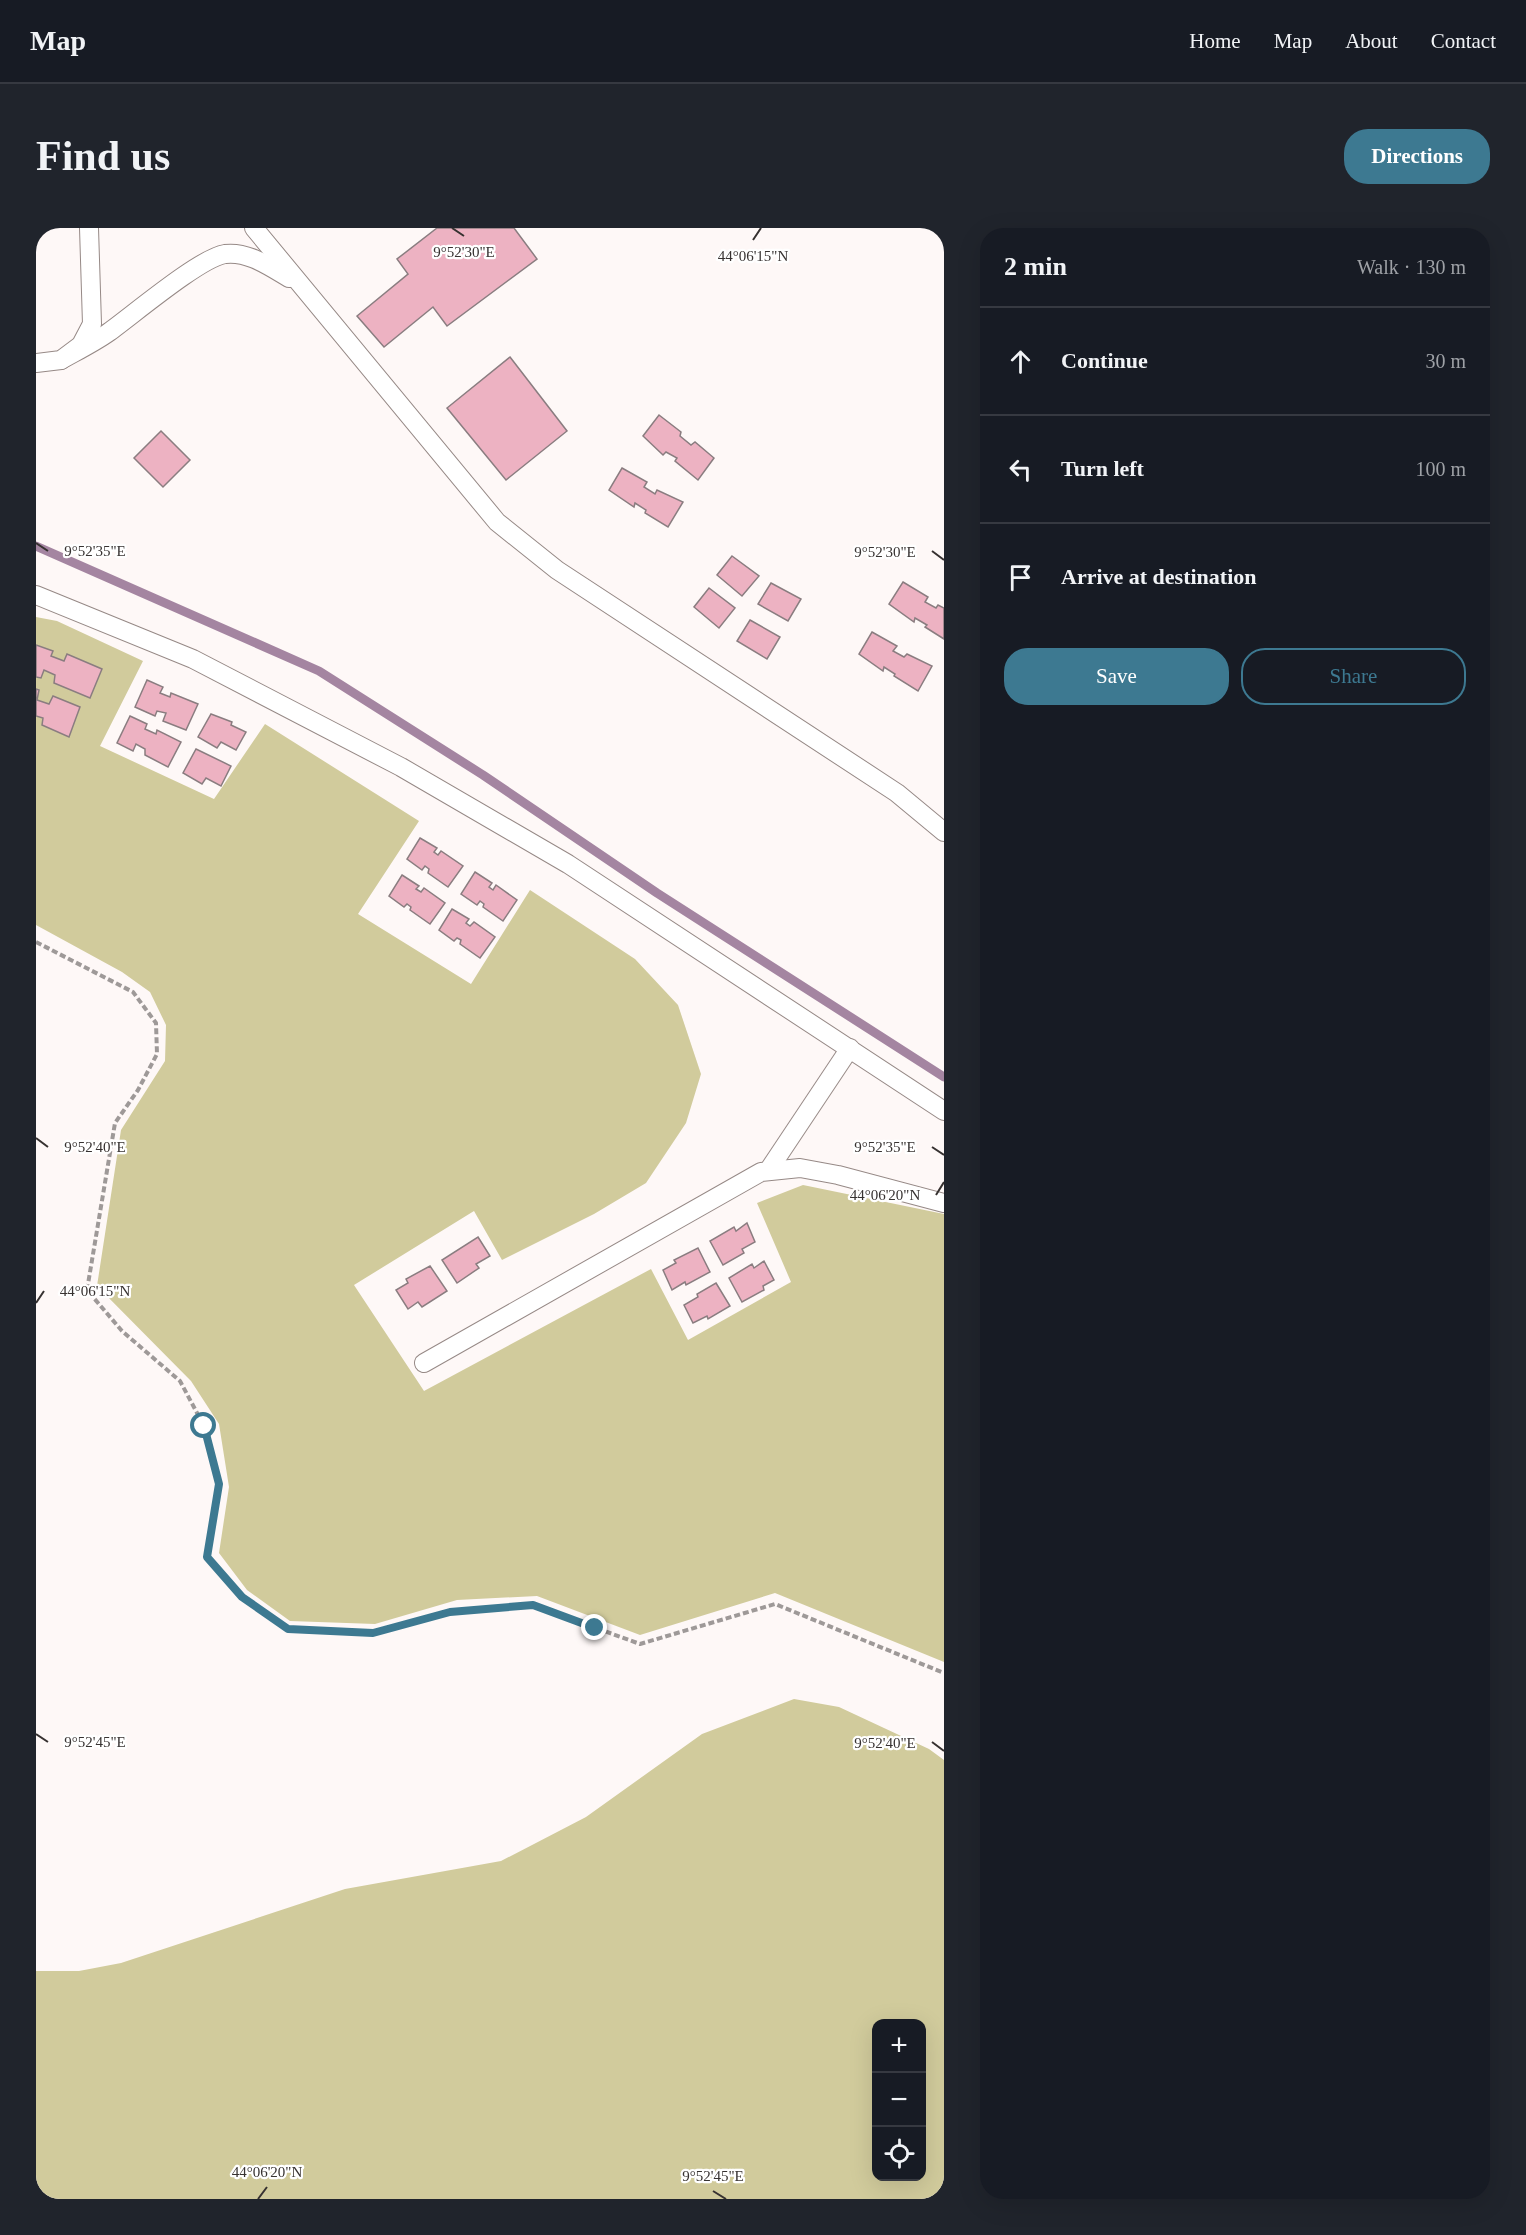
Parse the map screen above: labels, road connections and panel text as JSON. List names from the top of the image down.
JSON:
{
  "page": {
    "header": "Map",
    "nav": [
      "Home",
      "Map",
      "About",
      "Contact"
    ],
    "buttons": [
      "Directions",
      ["Save", "Share"]
    ],
    "title": "Find us",
    "heading": ["2 min", "Walk · 130 m"],
    "list": [
      ["Continue", "30 m"],
      ["Turn left", "100 m"],
      "Arrive at destination"
    ],
    "map_buttons": ["+", "−"]
  },
  "coordinates": [
    "9°52'30\"E",
    "44°06'15\"N",
    "9°52'35\"E",
    "9°52'40\"E",
    "44°06'20\"N",
    "9°52'45\"E"
  ]
}
